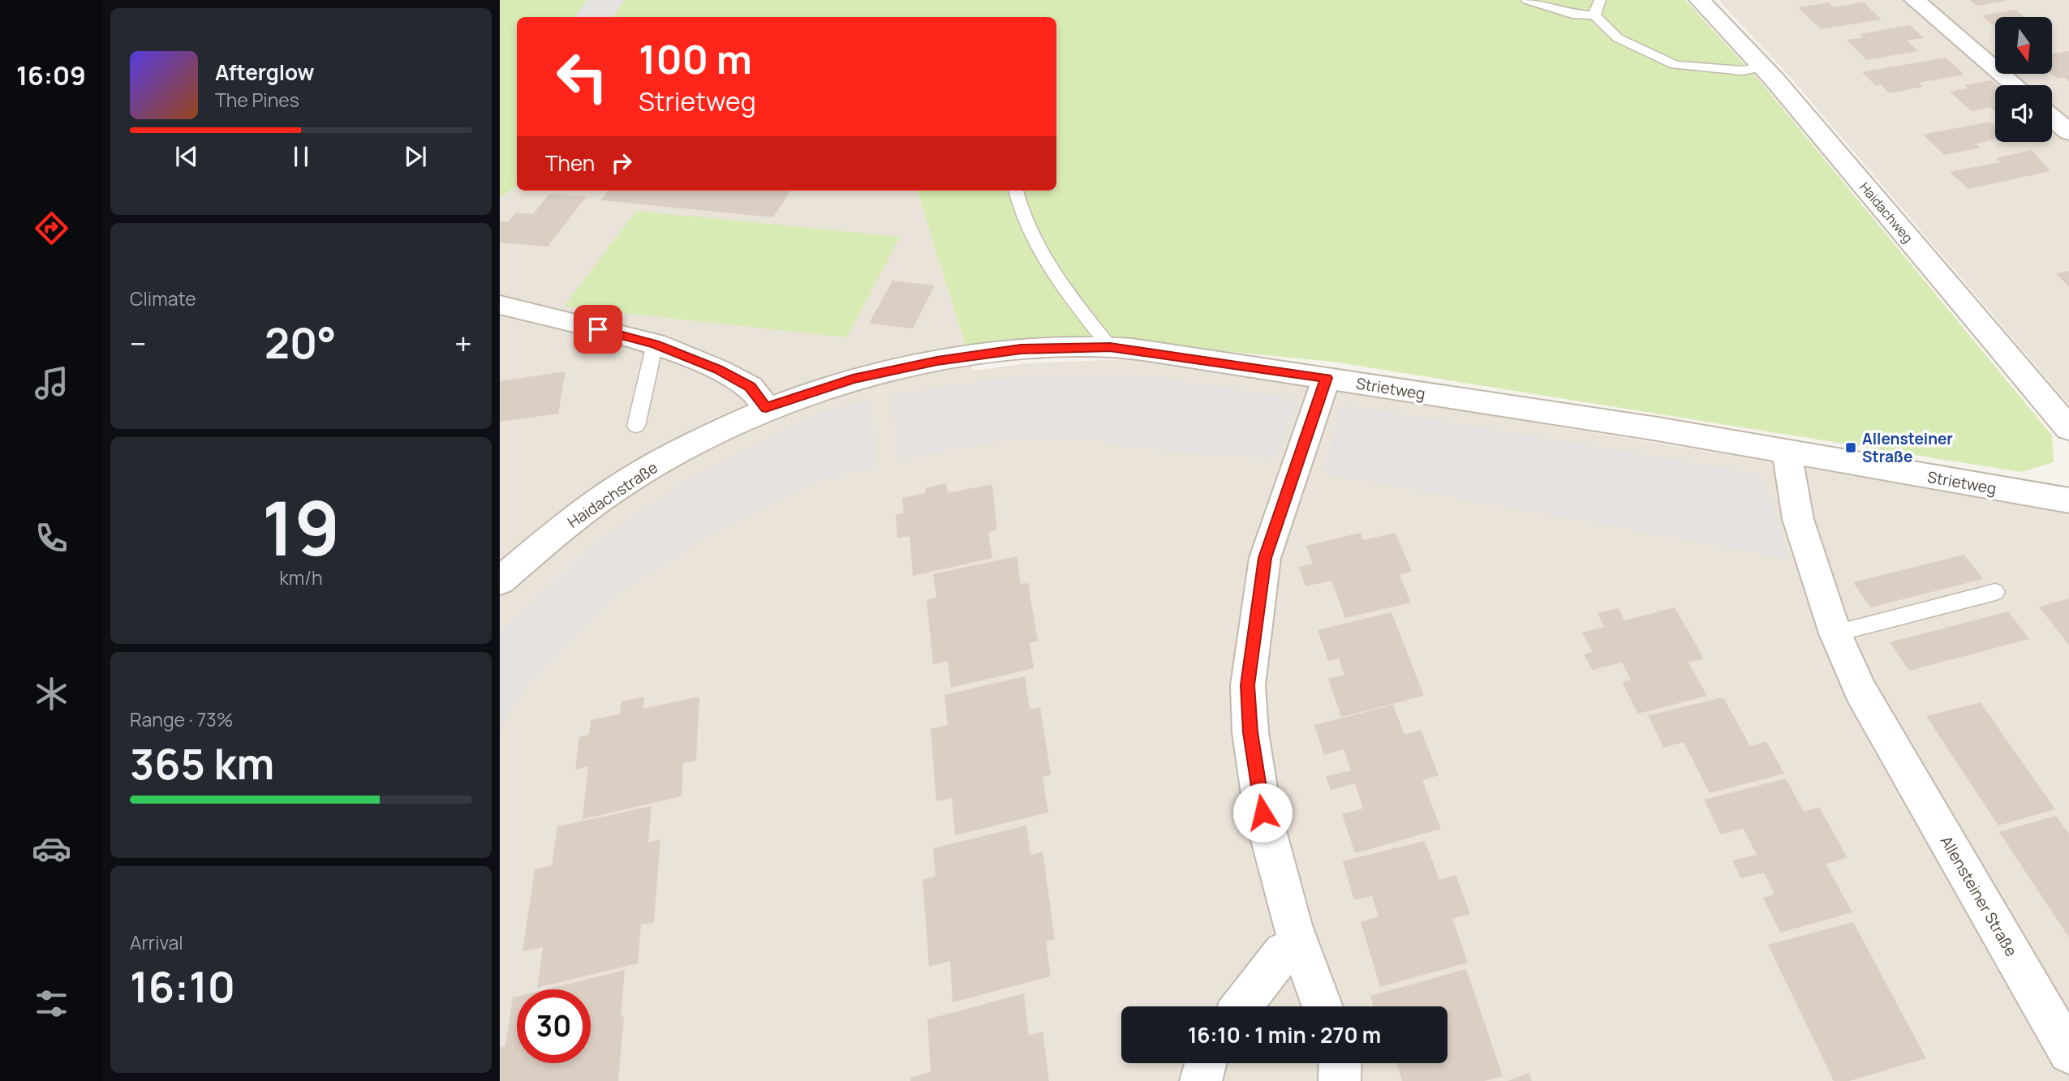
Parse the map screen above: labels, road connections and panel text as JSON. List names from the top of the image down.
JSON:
{
  "streets": {
    "street": [
      "Haidachweg",
      "Strietweg",
      "Haidachstraße",
      "Allensteiner Straße"
    ]
  },
  "crossings": [
    ["Strietweg", "Haidachstraße"],
    ["Strietweg", "Allensteiner Straße"]
  ],
  "places": {
    "transit": ["Allensteiner Straße"]
  },
  "north": "bottom",
  "page": {
    "tabs": "16:09",
    "turn": ["100 m", "Strietweg"],
    "song": ["Afterglow", "The Pines"],
    "then": "Then",
    "tile": [
      "Climate",
      ["19", "km/h"],
      ["Range · 73%", "365 km"],
      ["Arrival", "16:10"]
    ],
    "heat": ["−", "20°", "+"],
    "limit": "30",
    "trip": "16:10 · 1 min · 270 m"
  }
}
